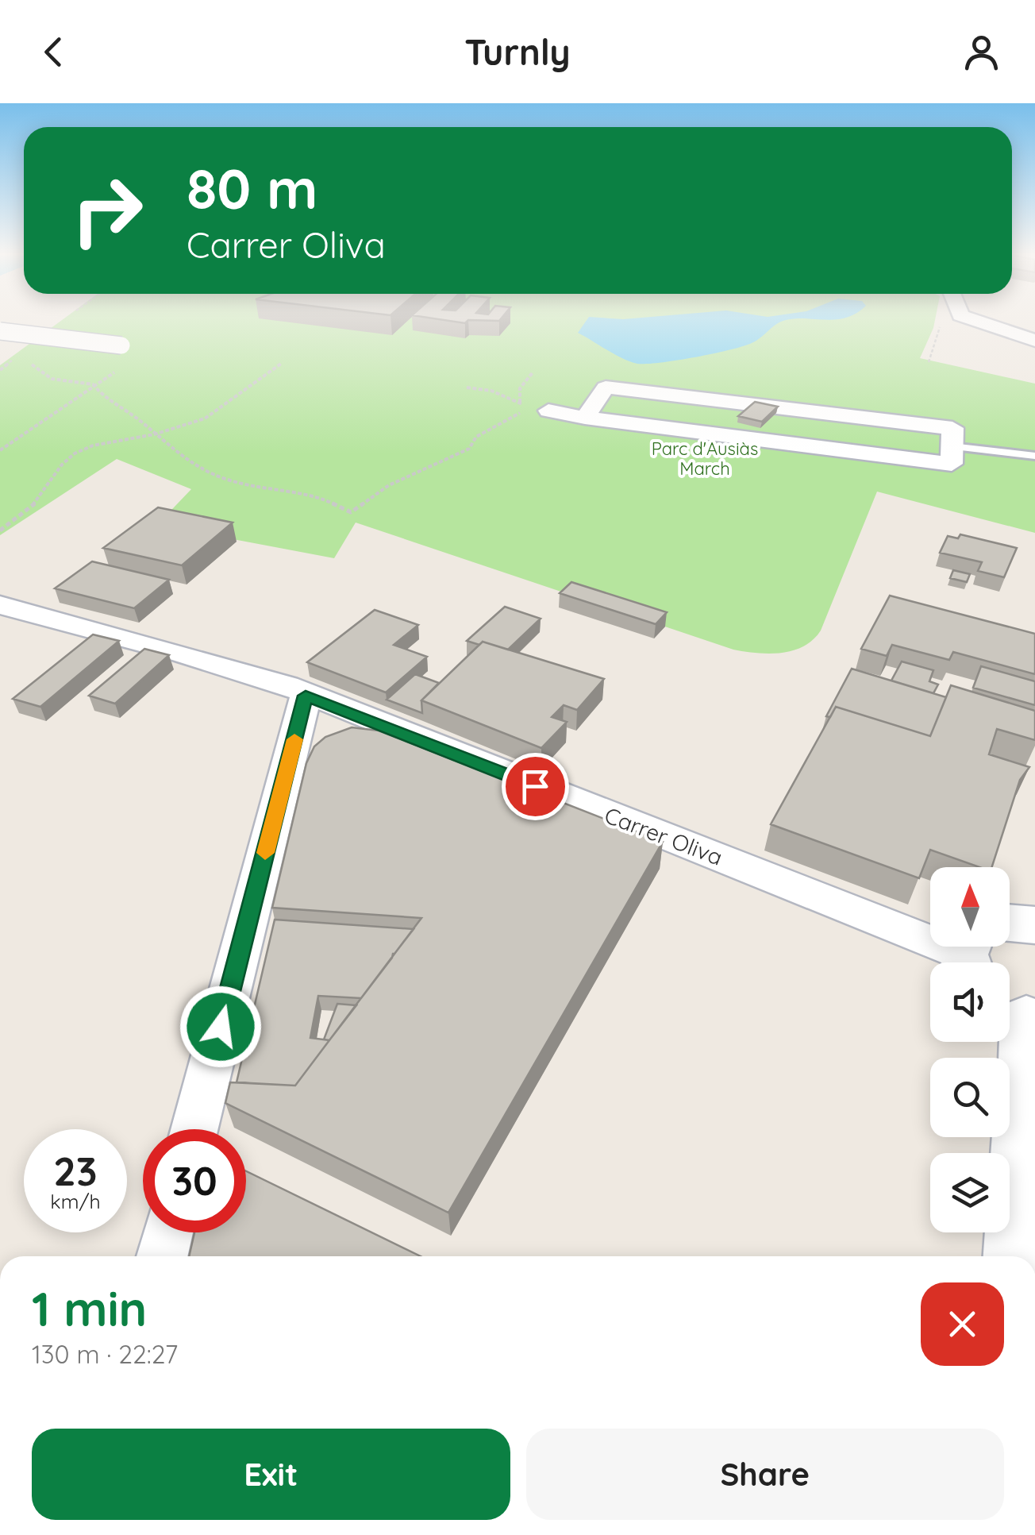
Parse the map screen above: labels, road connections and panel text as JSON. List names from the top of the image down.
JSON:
{
  "streets": {
    "street": ["Carrer Oliva"]
  },
  "parks": ["Parc d'Ausiàs March"],
  "north": "top",
  "page": {
    "header": "Turnly",
    "turn": ["80 m", "Carrer Oliva"],
    "speed": "23 km/h",
    "limit": "30",
    "heading": ["1 min", "130 m · 22:27"],
    "buttons": ["Exit", "Share"]
  }
}
